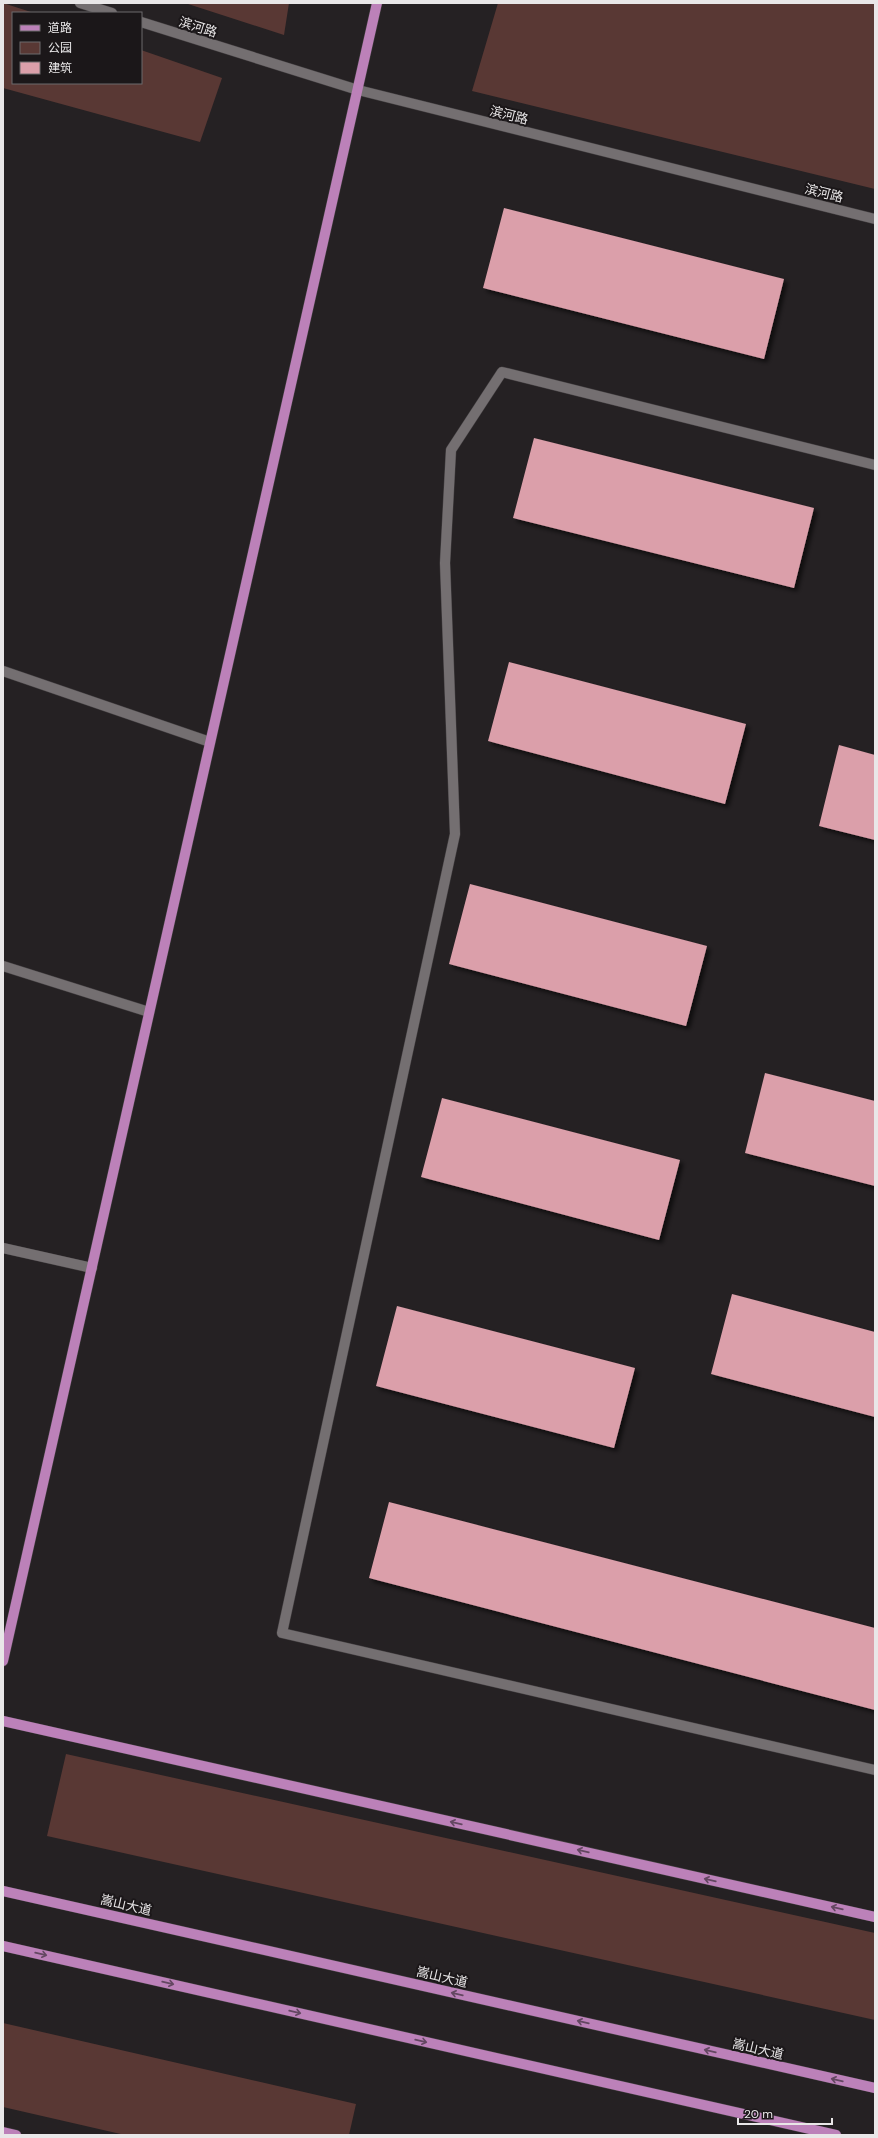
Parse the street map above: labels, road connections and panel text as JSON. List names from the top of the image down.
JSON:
{
  "streets": {
    "main road": ["嵩山大道"],
    "street": ["滨河路"]
  },
  "legend": ["道路", "公园", "建筑"],
  "scale_bar": "20 m"
}
